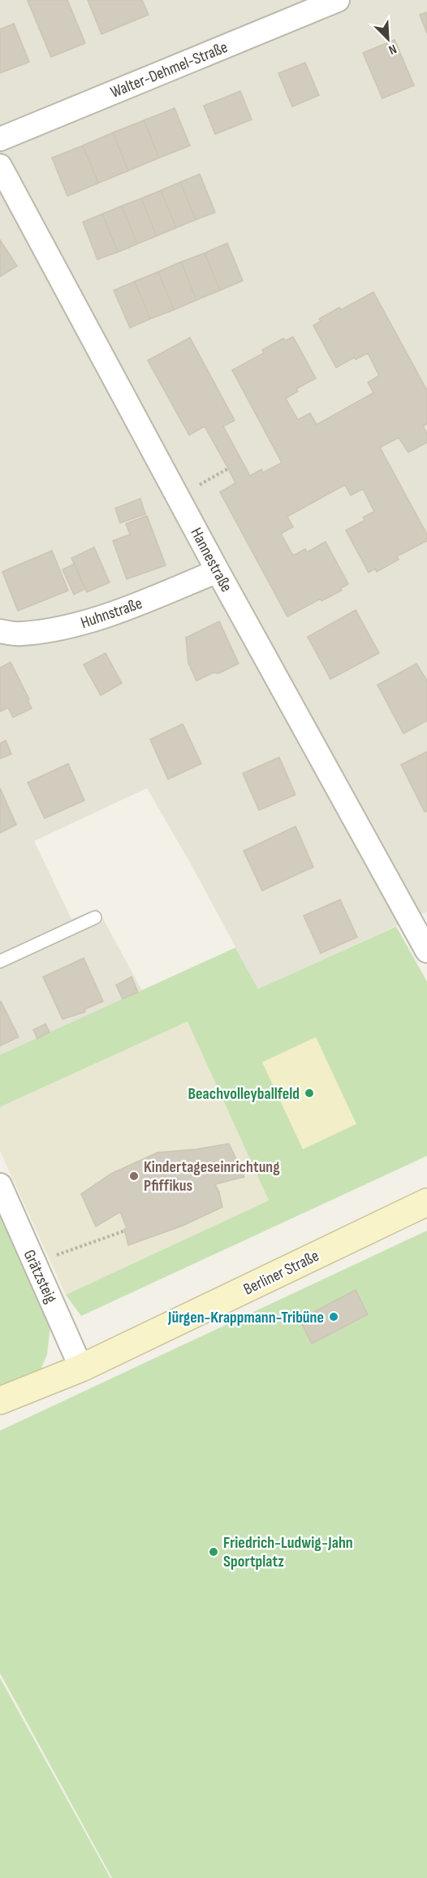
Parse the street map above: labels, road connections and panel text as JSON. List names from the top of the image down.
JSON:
{
  "streets": {
    "street": [
      "Walter-Dehmel-Straße",
      "Hannestraße",
      "Huhnstraße",
      "Berliner Straße",
      "Grätzsteig"
    ]
  },
  "crossings": [
    ["Hannestraße", "Huhnstraße"],
    ["Berliner Straße", "Grätzsteig"]
  ],
  "places": [
    "Beachvolleyballfeld",
    "Kindertageseinrichtung Pfiffikus",
    "Jürgen-Krappmann-Tribüne",
    "Friedrich-Ludwig-Jahn Sportplatz"
  ],
  "north": "bottom right"
}
